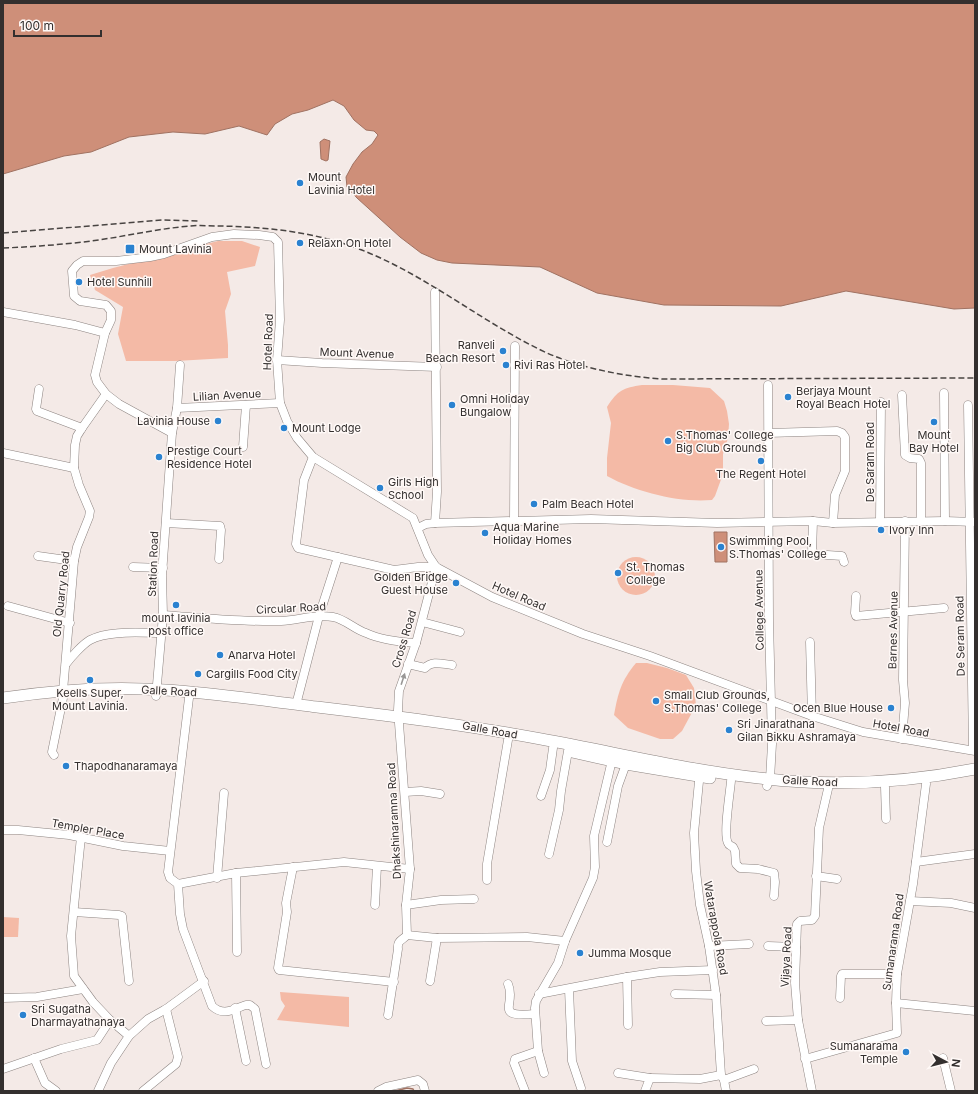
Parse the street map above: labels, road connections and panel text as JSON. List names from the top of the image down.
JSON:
{
  "streets": {
    "highway": ["Galle Road"],
    "street": [
      "Hotel Road",
      "Mount Avenue",
      "Lilian Avenue",
      "De Saram Road",
      "Station Road",
      "Old Quarry Road",
      "Circular Road",
      "College Avenue",
      "Barnes Avenue",
      "De Seram Road",
      "Cross Road",
      "Dhakshinaramna Road",
      "Templer Place",
      "Watarappola Road",
      "Sumanarama Road",
      "Vijaya Road"
    ]
  },
  "crossings": [
    ["Hotel Road", "Mount Avenue"],
    ["Hotel Road", "Lilian Avenue"],
    ["Hotel Road", "College Avenue"],
    ["Hotel Road", "Barnes Avenue"],
    ["Hotel Road", "De Seram Road"],
    ["Hotel Road", "Cross Road"],
    ["Lilian Avenue", "Station Road"],
    ["Station Road", "Circular Road"],
    ["Station Road", "Galle Road"],
    ["Old Quarry Road", "Galle Road"],
    ["Circular Road", "Cross Road"],
    ["College Avenue", "Galle Road"],
    ["Cross Road", "Galle Road"],
    ["Cross Road", "Dhakshinaramna Road"],
    ["Galle Road", "Dhakshinaramna Road"],
    ["Galle Road", "Watarappola Road"],
    ["Galle Road", "Sumanarama Road"],
    ["Galle Road", "Vijaya Road"],
    ["Sumanarama Road", "Vijaya Road"]
  ],
  "one_way": ["Cross Road"],
  "places": {
    "other": [
      "Mount Lavinia Hotel",
      "Relaxn On Hotel",
      "Hotel Sunhill",
      "Ranveli Beach Resort",
      "Rivi Ras Hotel",
      "Berjaya Mount Royal Beach Hotel",
      "Omni Holiday Bungalow",
      "Lavinia House",
      "Mount Bay Hotel",
      "Mount Lodge",
      "S.Thomas' College Big Club Grounds",
      "Prestige Court Residence Hotel",
      "The Regent Hotel",
      "Girls High School",
      "Palm Beach Hotel",
      "Ivory Inn",
      "Aqua Marine Holiday Homes",
      "Swimming Pool, S.Thomas' College",
      "St. Thomas College",
      "Golden Bridge Guest House",
      "mount lavinia post office",
      "Anarva Hotel",
      "Cargills Food City",
      "Keells Super, Mount Lavinia.",
      "Small Club Grounds, S.Thomas' College",
      "Ocen Blue House",
      "Sri Jinarathana Gilan Bikku Ashramaya",
      "Thapodhanaramaya",
      "Jumma Mosque",
      "Sri Sugatha Dharmayathanaya",
      "Sumanarama Temple"
    ],
    "transit": ["Mount Lavinia"]
  },
  "scale_bar": "100 m",
  "north": "right"
}
